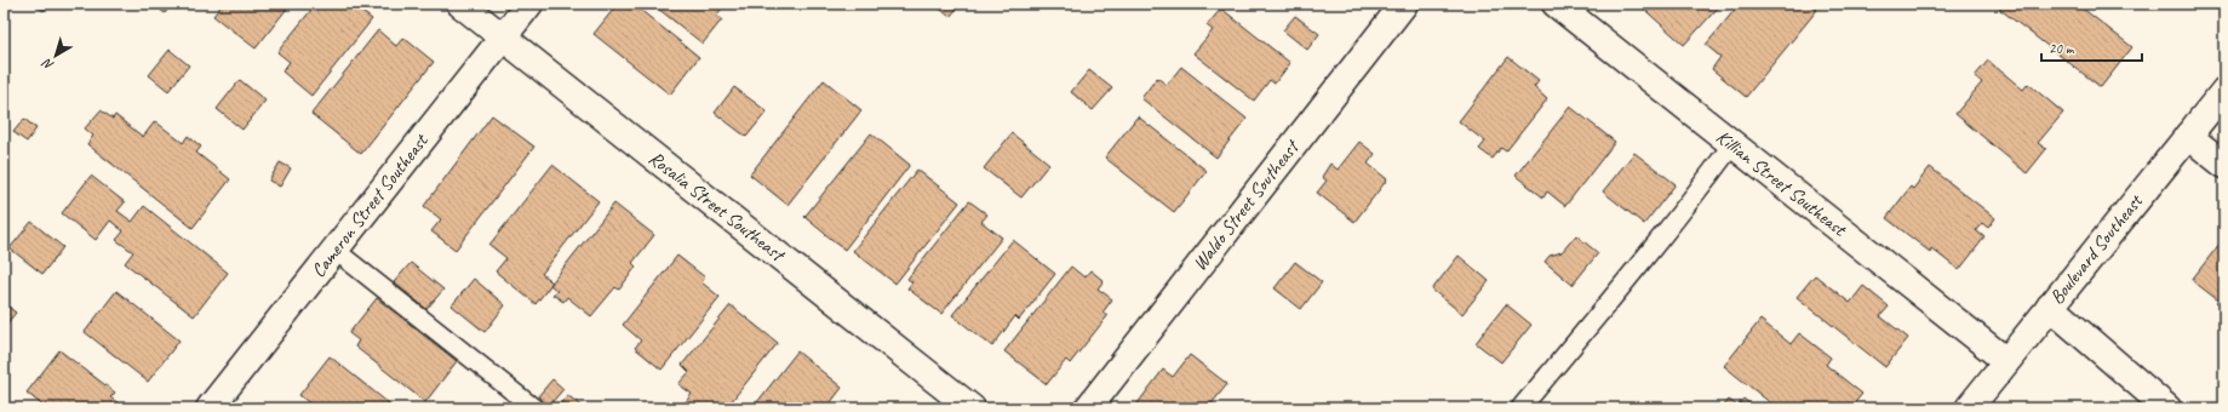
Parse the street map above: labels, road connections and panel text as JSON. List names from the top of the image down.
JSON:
{
  "streets": {
    "street": [
      "Killian Street Southeast",
      "Cameron Street Southeast",
      "Rosalia Street Southeast",
      "Waldo Street Southeast",
      "Boulevard Southeast"
    ]
  },
  "crossings": [
    ["Killian Street Southeast", "Boulevard Southeast"],
    ["Cameron Street Southeast", "Rosalia Street Southeast"]
  ],
  "scale_bar": "20 m",
  "north": "bottom left"
}
